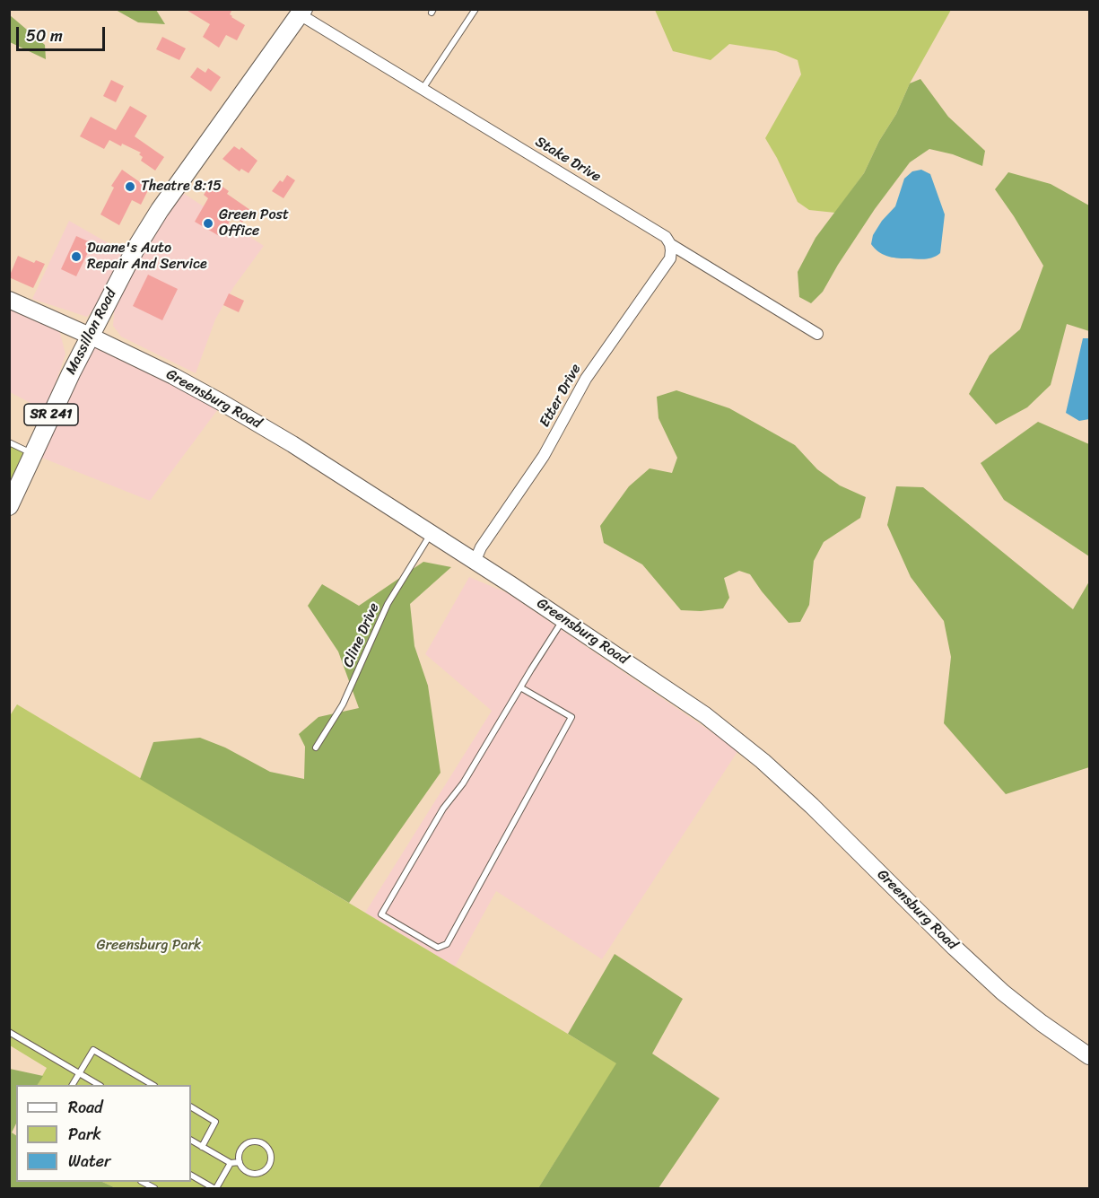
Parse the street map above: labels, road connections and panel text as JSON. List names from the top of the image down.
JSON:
{
  "streets": {
    "main road": ["Massillon Road", "Greensburg Road", "SR 241"],
    "street": ["Stake Drive", "Etter Drive"],
    "lane": ["Cline Drive"]
  },
  "crossings": [
    ["Stake Drive", "Massillon Road"],
    ["Stake Drive", "Etter Drive"],
    ["Massillon Road", "Greensburg Road"],
    ["Etter Drive", "Greensburg Road"],
    ["Greensburg Road", "Cline Drive"]
  ],
  "parks": ["Greensburg Park"],
  "places": ["Theatre 8:15", "Green Post Office", "Duane's Auto Repair And Service"],
  "legend": ["Road", "Park", "Water"],
  "scale_bar": "50 m"
}
